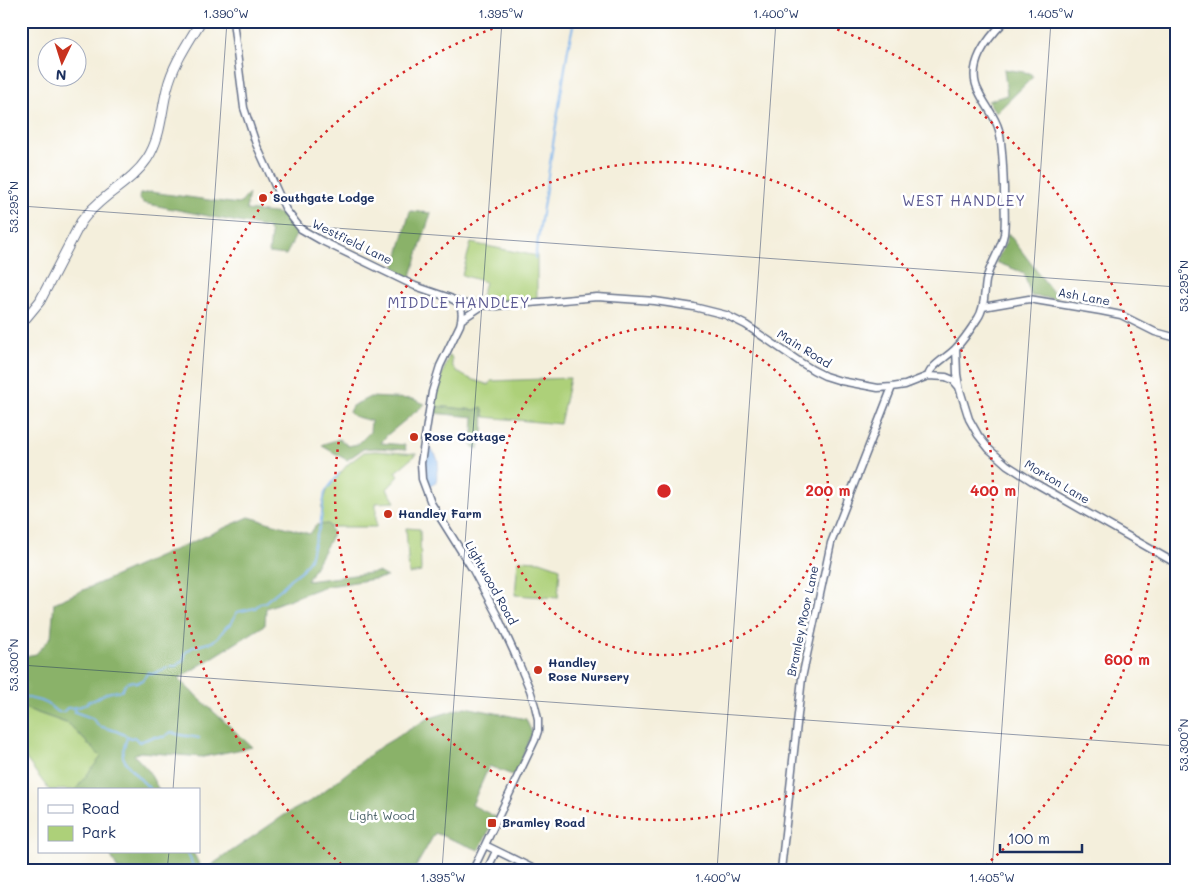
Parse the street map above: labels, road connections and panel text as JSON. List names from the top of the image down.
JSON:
{
  "streets": {
    "street": [
      "Westfield Lane",
      "Ash Lane",
      "Main Road",
      "Morton Lane",
      "Lightwood Road",
      "Bramley Moor Lane"
    ]
  },
  "crossings": [
    ["Westfield Lane", "Main Road"],
    ["Ash Lane", "Main Road"],
    ["Main Road", "Morton Lane"],
    ["Main Road", "Bramley Moor Lane"]
  ],
  "districts": ["WEST HANDLEY", "MIDDLE HANDLEY"],
  "parks": ["Light Wood"],
  "places": {
    "other": [
      "Southgate Lodge",
      "Rose Cottage",
      "Handley Farm",
      "Handley Rose Nursery"
    ],
    "transit": ["Bramley Road"]
  },
  "legend": ["Road", "Park"],
  "scale_bar": "100 m",
  "north": "bottom",
  "coordinates": [
    "1.390°W",
    "1.395°W",
    "1.400°W",
    "1.405°W",
    "53.295°N",
    "53.300°N"
  ],
  "rings": ["200 m", "400 m", "600 m"]
}
